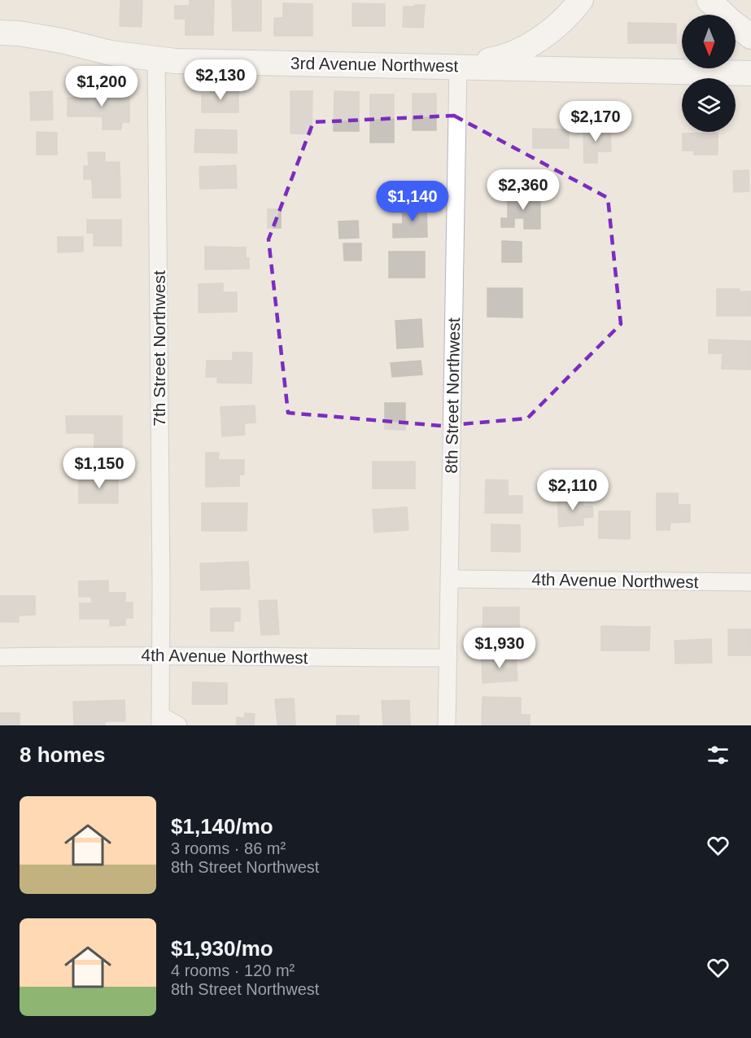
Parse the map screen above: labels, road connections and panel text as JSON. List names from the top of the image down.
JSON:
{
  "streets": {
    "main road": ["3rd Avenue Northwest"],
    "street": ["7th Street Northwest", "8th Street Northwest", "4th Avenue Northwest"]
  },
  "crossings": [
    ["3rd Avenue Northwest", "7th Street Northwest"],
    ["3rd Avenue Northwest", "8th Street Northwest"],
    ["7th Street Northwest", "4th Avenue Northwest"],
    ["8th Street Northwest", "4th Avenue Northwest"]
  ],
  "north": "bottom",
  "page": {
    "price": [
      "$2,130",
      "$1,200",
      "$2,170",
      "$2,360",
      "$1,140",
      "$1,150",
      "$2,110",
      "$1,930"
    ],
    "heading": "8 homes",
    "list": [
      {
        "name": "$1,140/mo",
        "note": "3 rooms · 86 m² · 8th Street Northwest"
      },
      {
        "name": "$1,930/mo",
        "note": "4 rooms · 120 m² · 8th Street Northwest"
      }
    ]
  }
}
